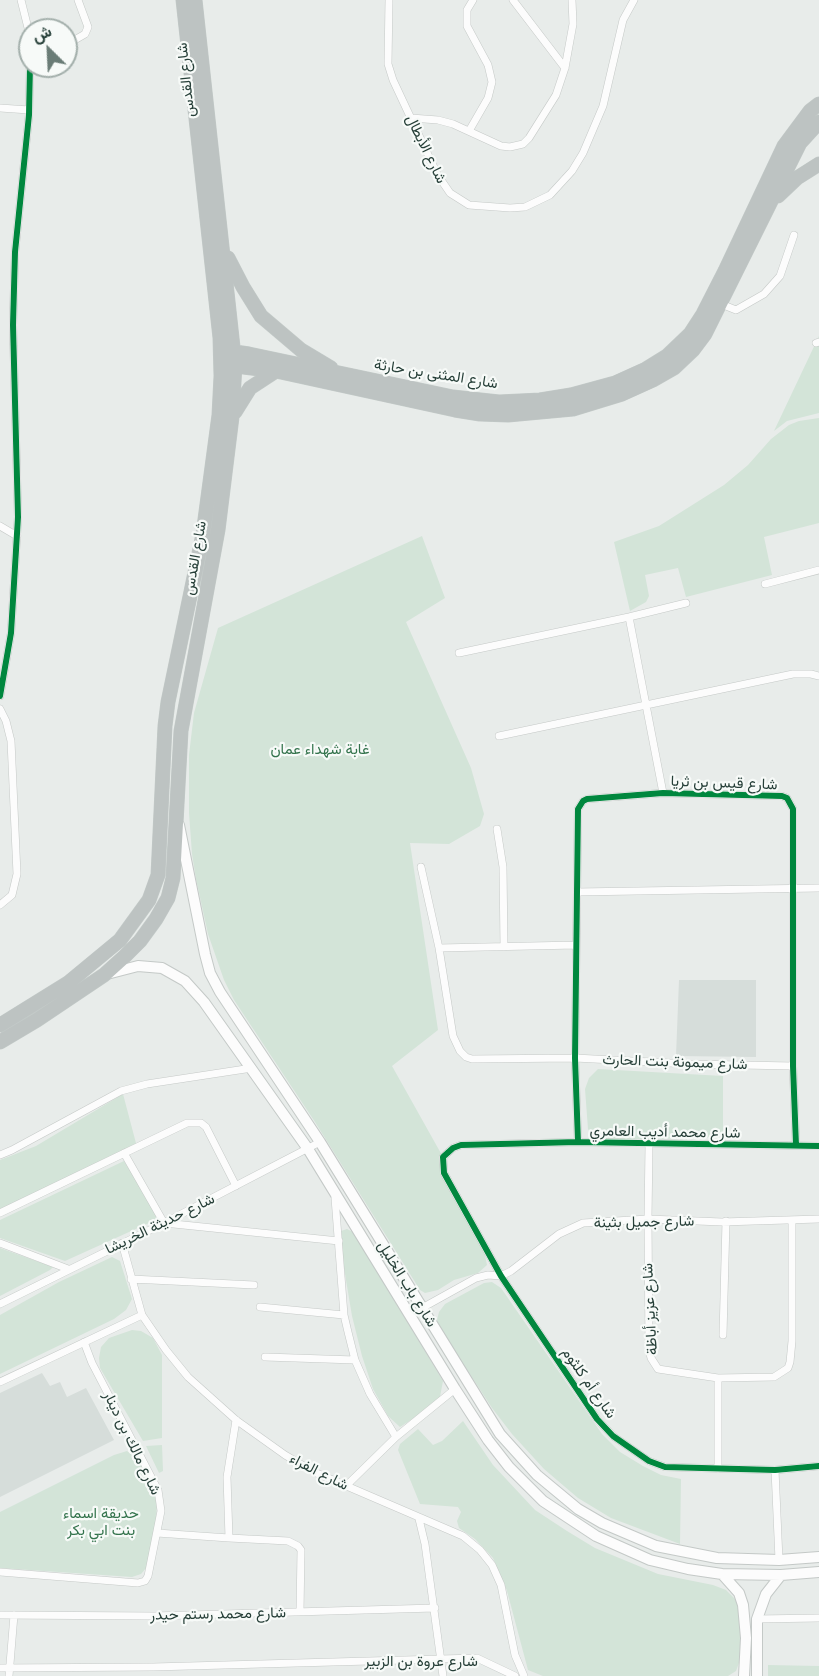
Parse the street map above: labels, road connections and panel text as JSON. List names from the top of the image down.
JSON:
{
  "streets": {
    "highway": ["شارع القدس", "شارع المثنى بن حارثة"],
    "main road": ["شارع باب الخليل"],
    "street": [
      "شارع الأبطال",
      "شارع قيس بن ثريا",
      "شارع ميمونة بنت الحارث",
      "شارع محمد أديب العامري",
      "شارع جميل بثينة",
      "شارع حديثة الخريشا",
      "شارع عزيز أباظة",
      "شارع أم كلثوم",
      "شارع مالك بن دينار",
      "شارع الفراء",
      "شارع محمد رستم حيدر",
      "شارع عروة بن الزبير"
    ]
  },
  "crossings": [
    ["شارع القدس", "شارع المثنى بن حارثة"],
    ["شارع القدس", "شارع باب الخليل"],
    ["شارع قيس بن ثريا", "شارع ميمونة بنت الحارث"],
    ["شارع قيس بن ثريا", "شارع محمد أديب العامري"],
    ["شارع محمد أديب العامري", "شارع عزيز أباظة"],
    ["شارع محمد أديب العامري", "شارع أم كلثوم"],
    ["شارع جميل بثينة", "شارع باب الخليل"],
    ["شارع جميل بثينة", "شارع عزيز أباظة"],
    ["شارع جميل بثينة", "شارع أم كلثوم"],
    ["شارع حديثة الخريشا", "شارع باب الخليل"],
    ["شارع حديثة الخريشا", "شارع الفراء"]
  ],
  "parks": ["غابة شهداء عمان", "حديقة اسماء بنت ابي بكر"],
  "north": "top left"
}
